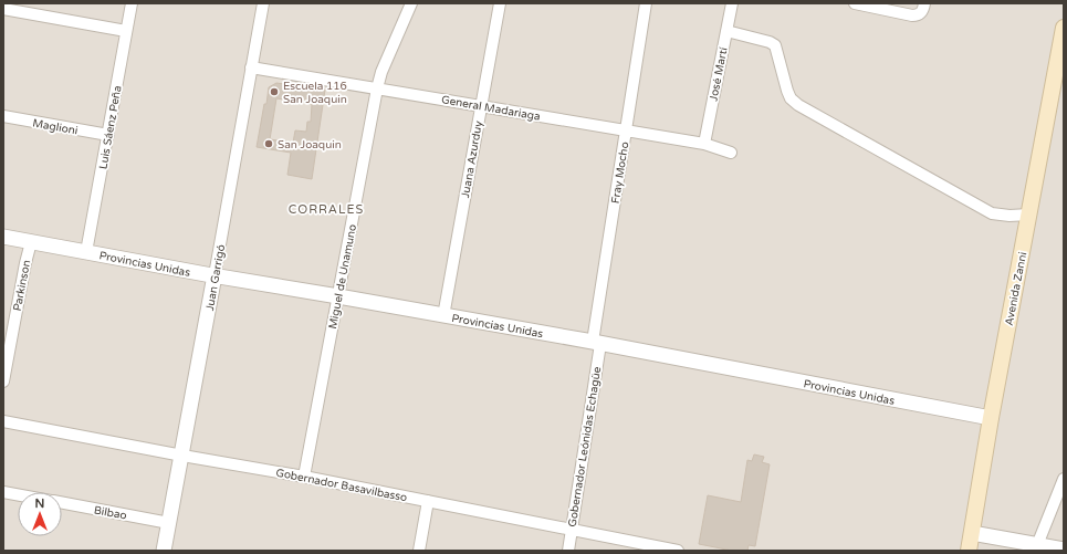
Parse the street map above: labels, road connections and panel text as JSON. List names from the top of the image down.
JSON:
{
  "streets": {
    "main road": ["Avenida Zanni"],
    "street": [
      "José Martí",
      "General Madariaga",
      "Maglioni",
      "Luis Sáenz Peña",
      "Juana Azurduy",
      "Fray Mocho",
      "Provincias Unidas",
      "Miguel de Unamuno",
      "Juan Garrigó",
      "Parkinson",
      "Gobernador Leónidas Echagüe",
      "Gobernador Basavilbasso",
      "Bilbao"
    ]
  },
  "crossings": [
    ["José Martí", "General Madariaga"],
    ["General Madariaga", "Juana Azurduy"],
    ["General Madariaga", "Fray Mocho"],
    ["General Madariaga", "Miguel de Unamuno"],
    ["General Madariaga", "Juan Garrigó"],
    ["Maglioni", "Luis Sáenz Peña"],
    ["Luis Sáenz Peña", "Provincias Unidas"],
    ["Juana Azurduy", "Provincias Unidas"],
    ["Fray Mocho", "Provincias Unidas"],
    ["Fray Mocho", "Gobernador Leónidas Echagüe"],
    ["Provincias Unidas", "Miguel de Unamuno"],
    ["Provincias Unidas", "Juan Garrigó"],
    ["Provincias Unidas", "Parkinson"],
    ["Provincias Unidas", "Avenida Zanni"],
    ["Provincias Unidas", "Gobernador Leónidas Echagüe"],
    ["Miguel de Unamuno", "Gobernador Basavilbasso"],
    ["Juan Garrigó", "Gobernador Basavilbasso"],
    ["Juan Garrigó", "Bilbao"],
    ["Gobernador Leónidas Echagüe", "Gobernador Basavilbasso"]
  ],
  "districts": ["CORRALES"],
  "places": ["Escuela 116 San Joaquin", "San Joaquin"],
  "north": "top"
}
